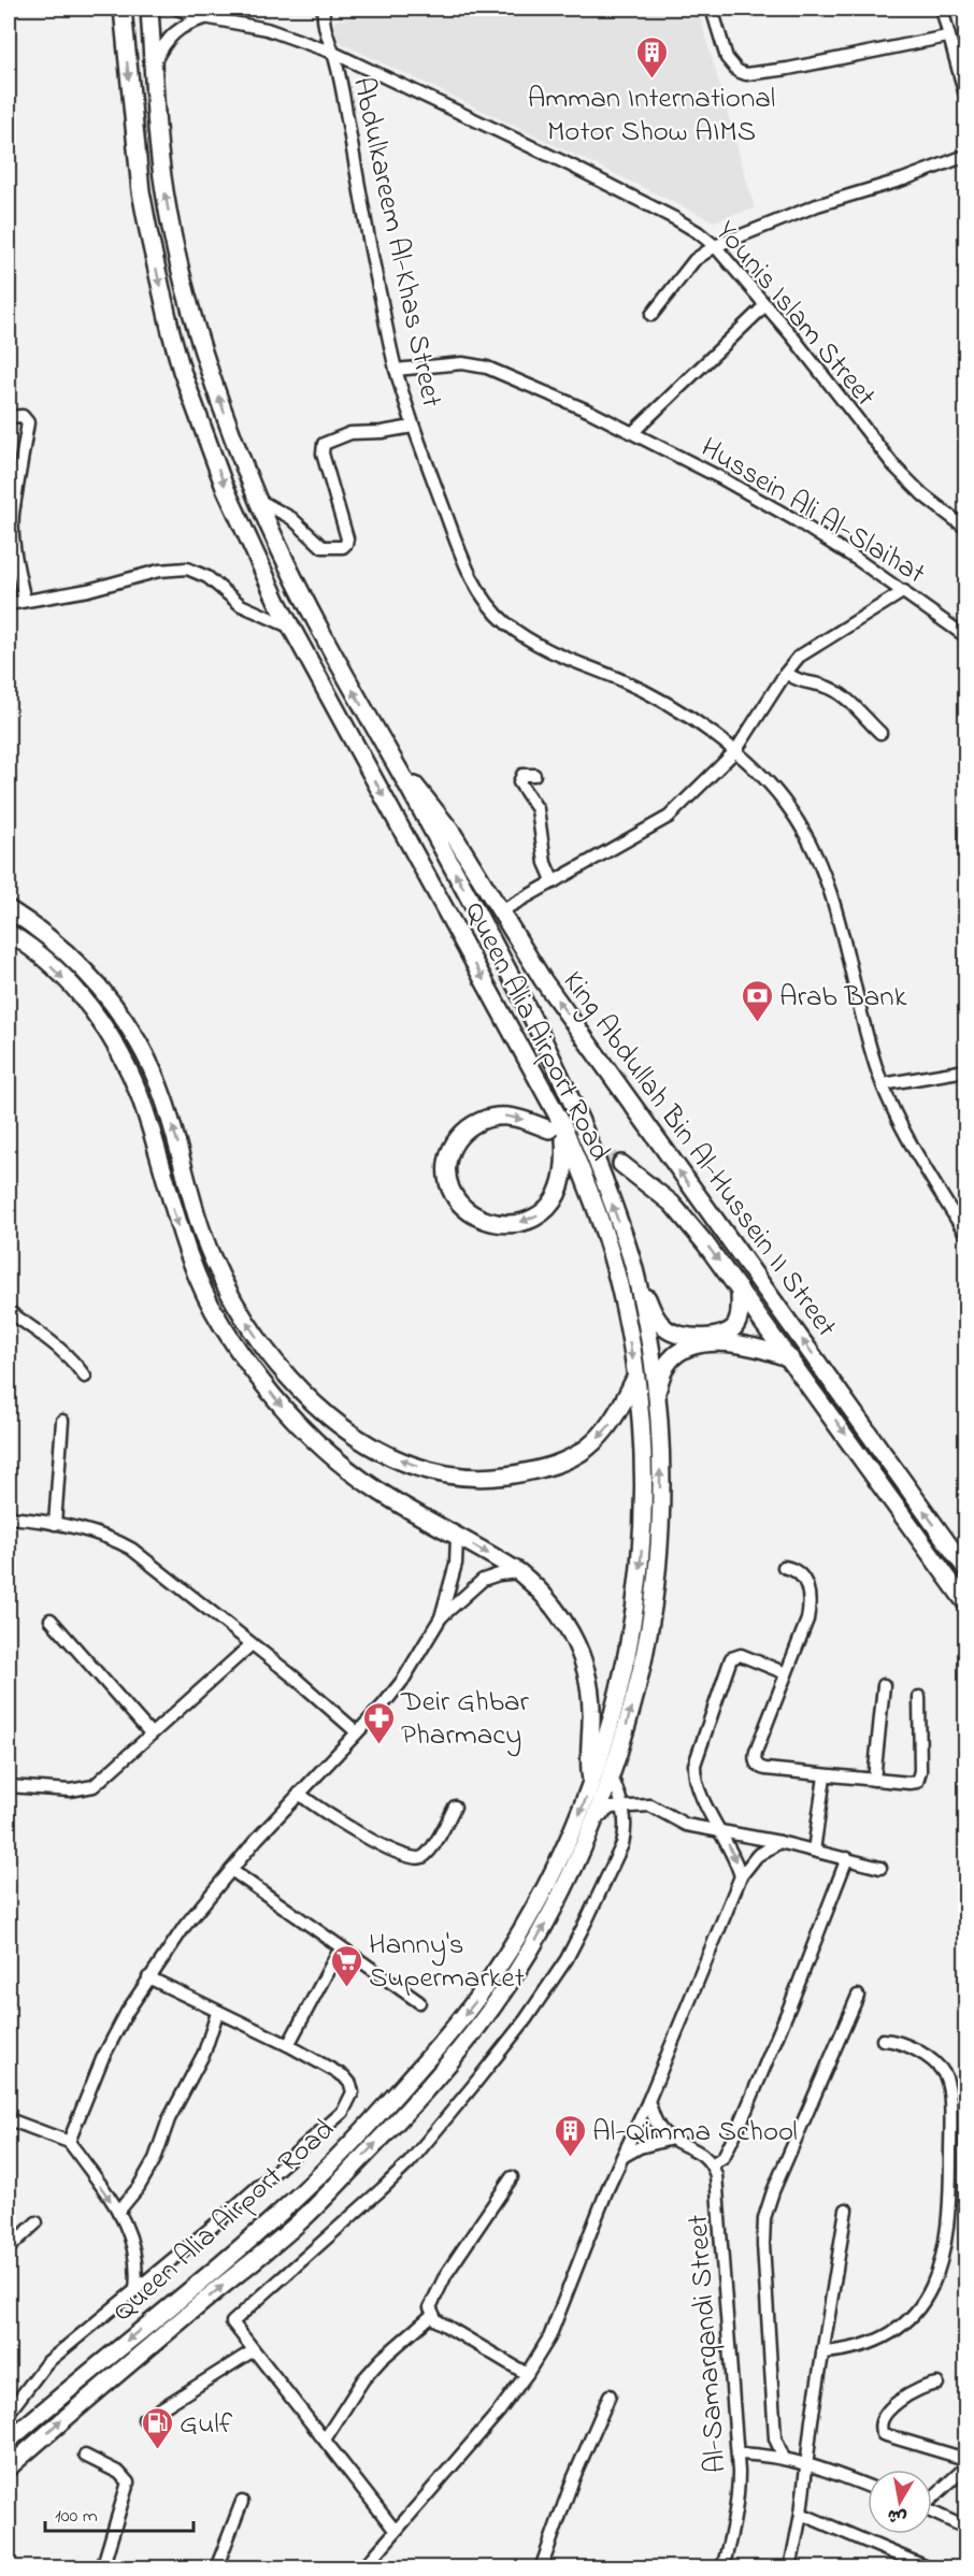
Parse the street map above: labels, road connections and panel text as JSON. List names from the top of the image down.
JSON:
{
  "streets": {
    "highway": ["Queen Alia Airport Road", "King Abdullah Bin Al-Hussein II Street"],
    "street": [
      "Abdulkareem Al-Khas Street",
      "Younis Islam Street",
      "Hussein Ali Al-Slaihat",
      "Al-Samarqandi Street"
    ]
  },
  "crossings": [
    ["Abdulkareem Al-Khas Street", "Younis Islam Street"],
    ["Abdulkareem Al-Khas Street", "Hussein Ali Al-Slaihat"],
    ["Queen Alia Airport Road", "King Abdullah Bin Al-Hussein II Street"]
  ],
  "places": {
    "building": ["Amman International Motor Show AIMS", "Al-Qimma School"],
    "bank": ["Arab Bank"],
    "pharmacy": ["Deir Ghbar Pharmacy"],
    "supermarket": ["Hanny's Supermarket"],
    "fuel station": ["Gulf"]
  },
  "scale_bar": "100 m",
  "north": "bottom"
}
